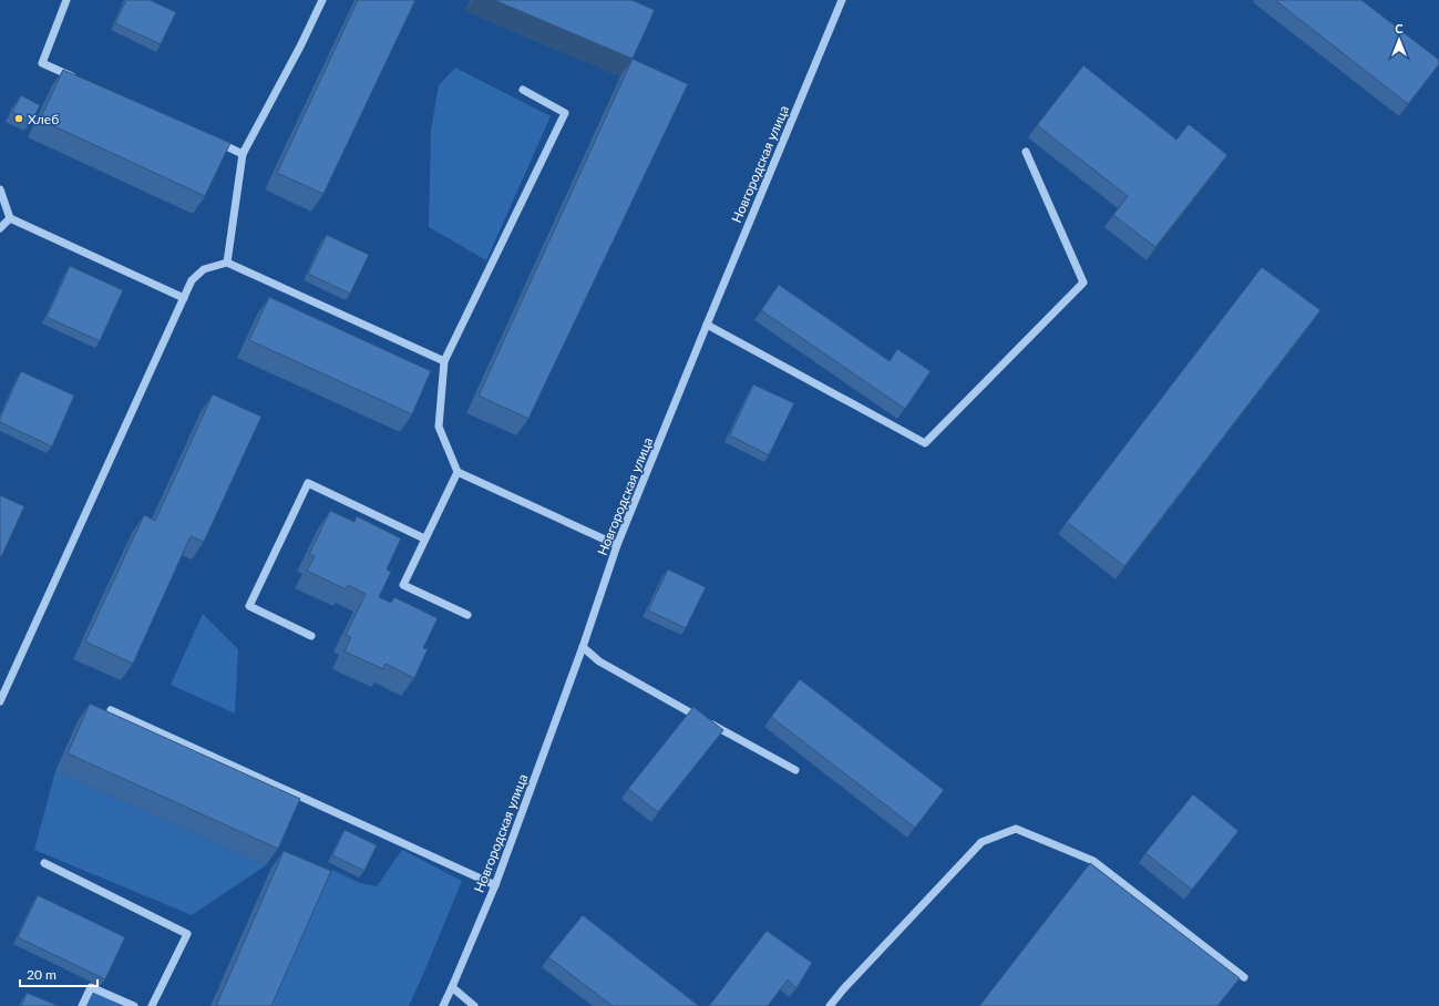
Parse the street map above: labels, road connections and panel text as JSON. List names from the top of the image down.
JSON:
{
  "streets": {
    "street": ["Новгородская улица"]
  },
  "places": ["Хлеб"],
  "scale_bar": "20 m",
  "north": "top"
}
